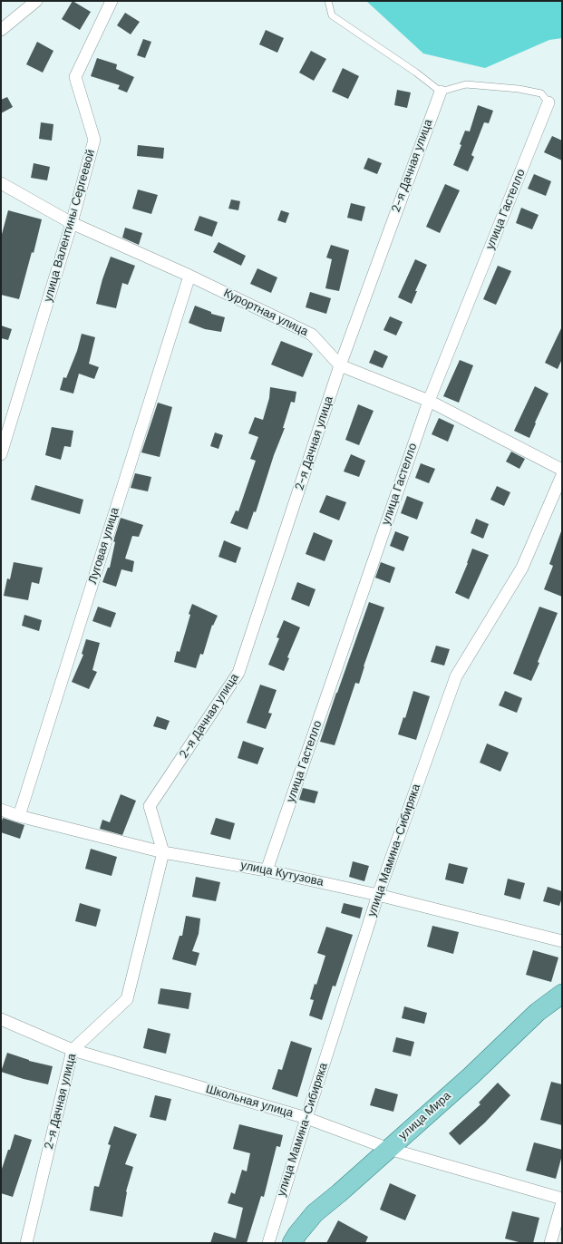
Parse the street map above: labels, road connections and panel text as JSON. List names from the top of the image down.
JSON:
{
  "streets": {
    "main road": ["улица Мира"],
    "street": [
      "2-я Дачная улица",
      "улица Гастелло",
      "улица Валентины Сергеевой",
      "Курортная улица",
      "Луговая улица",
      "улица Мамина-Сибиряка",
      "улица Кутузова",
      "Школьная улица"
    ]
  },
  "crossings": [
    ["2-я Дачная улица", "Курортная улица"],
    ["2-я Дачная улица", "улица Кутузова"],
    ["2-я Дачная улица", "Школьная улица"],
    ["улица Гастелло", "Курортная улица"],
    ["улица Гастелло", "улица Кутузова"],
    ["улица Валентины Сергеевой", "Курортная улица"],
    ["Курортная улица", "Луговая улица"],
    ["Луговая улица", "улица Кутузова"],
    ["улица Мамина-Сибиряка", "улица Кутузова"],
    ["улица Мамина-Сибиряка", "Школьная улица"],
    ["Школьная улица", "улица Мира"]
  ]
}
